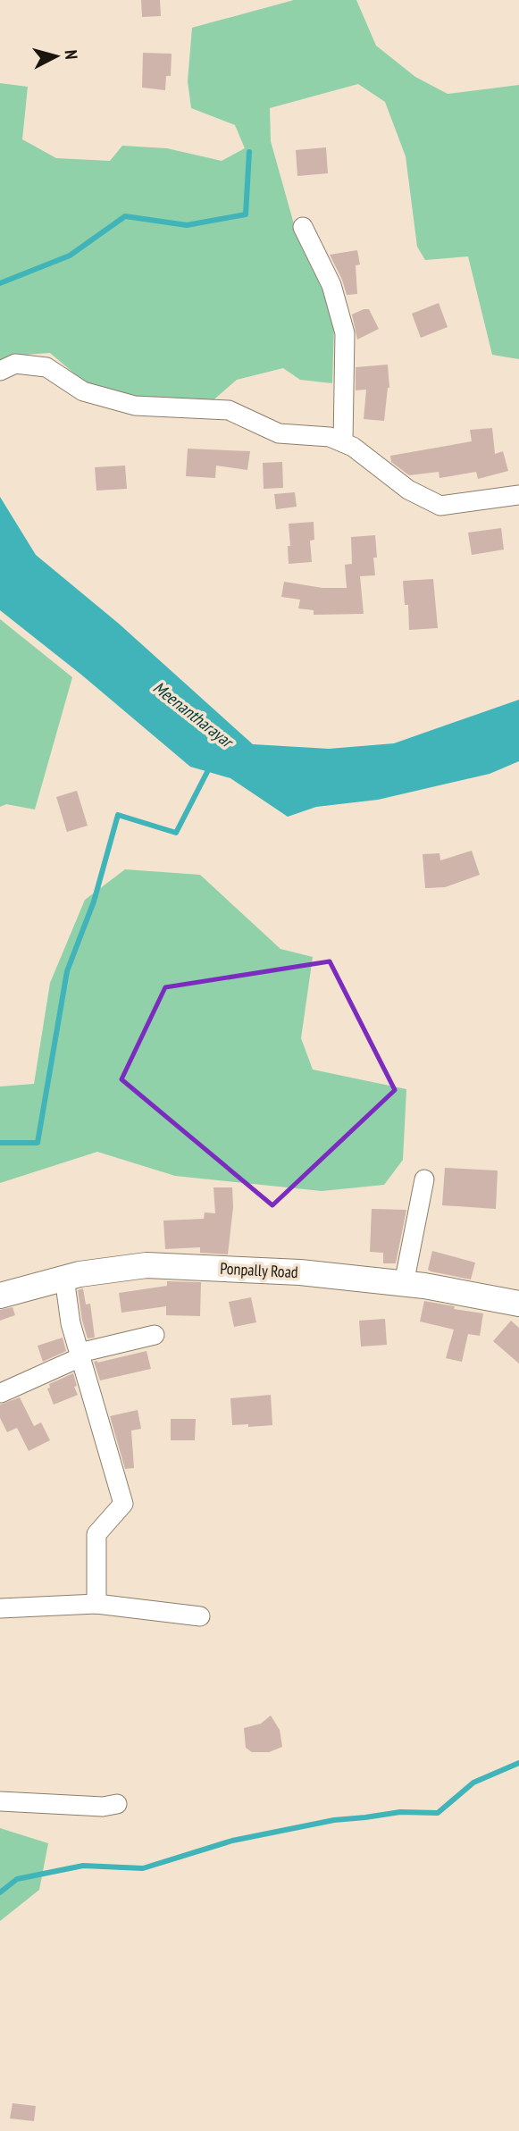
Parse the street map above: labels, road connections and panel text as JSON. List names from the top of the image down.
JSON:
{
  "streets": {
    "main road": ["Ponpally Road"]
  },
  "water": ["Meenantharayar"],
  "north": "right"
}
